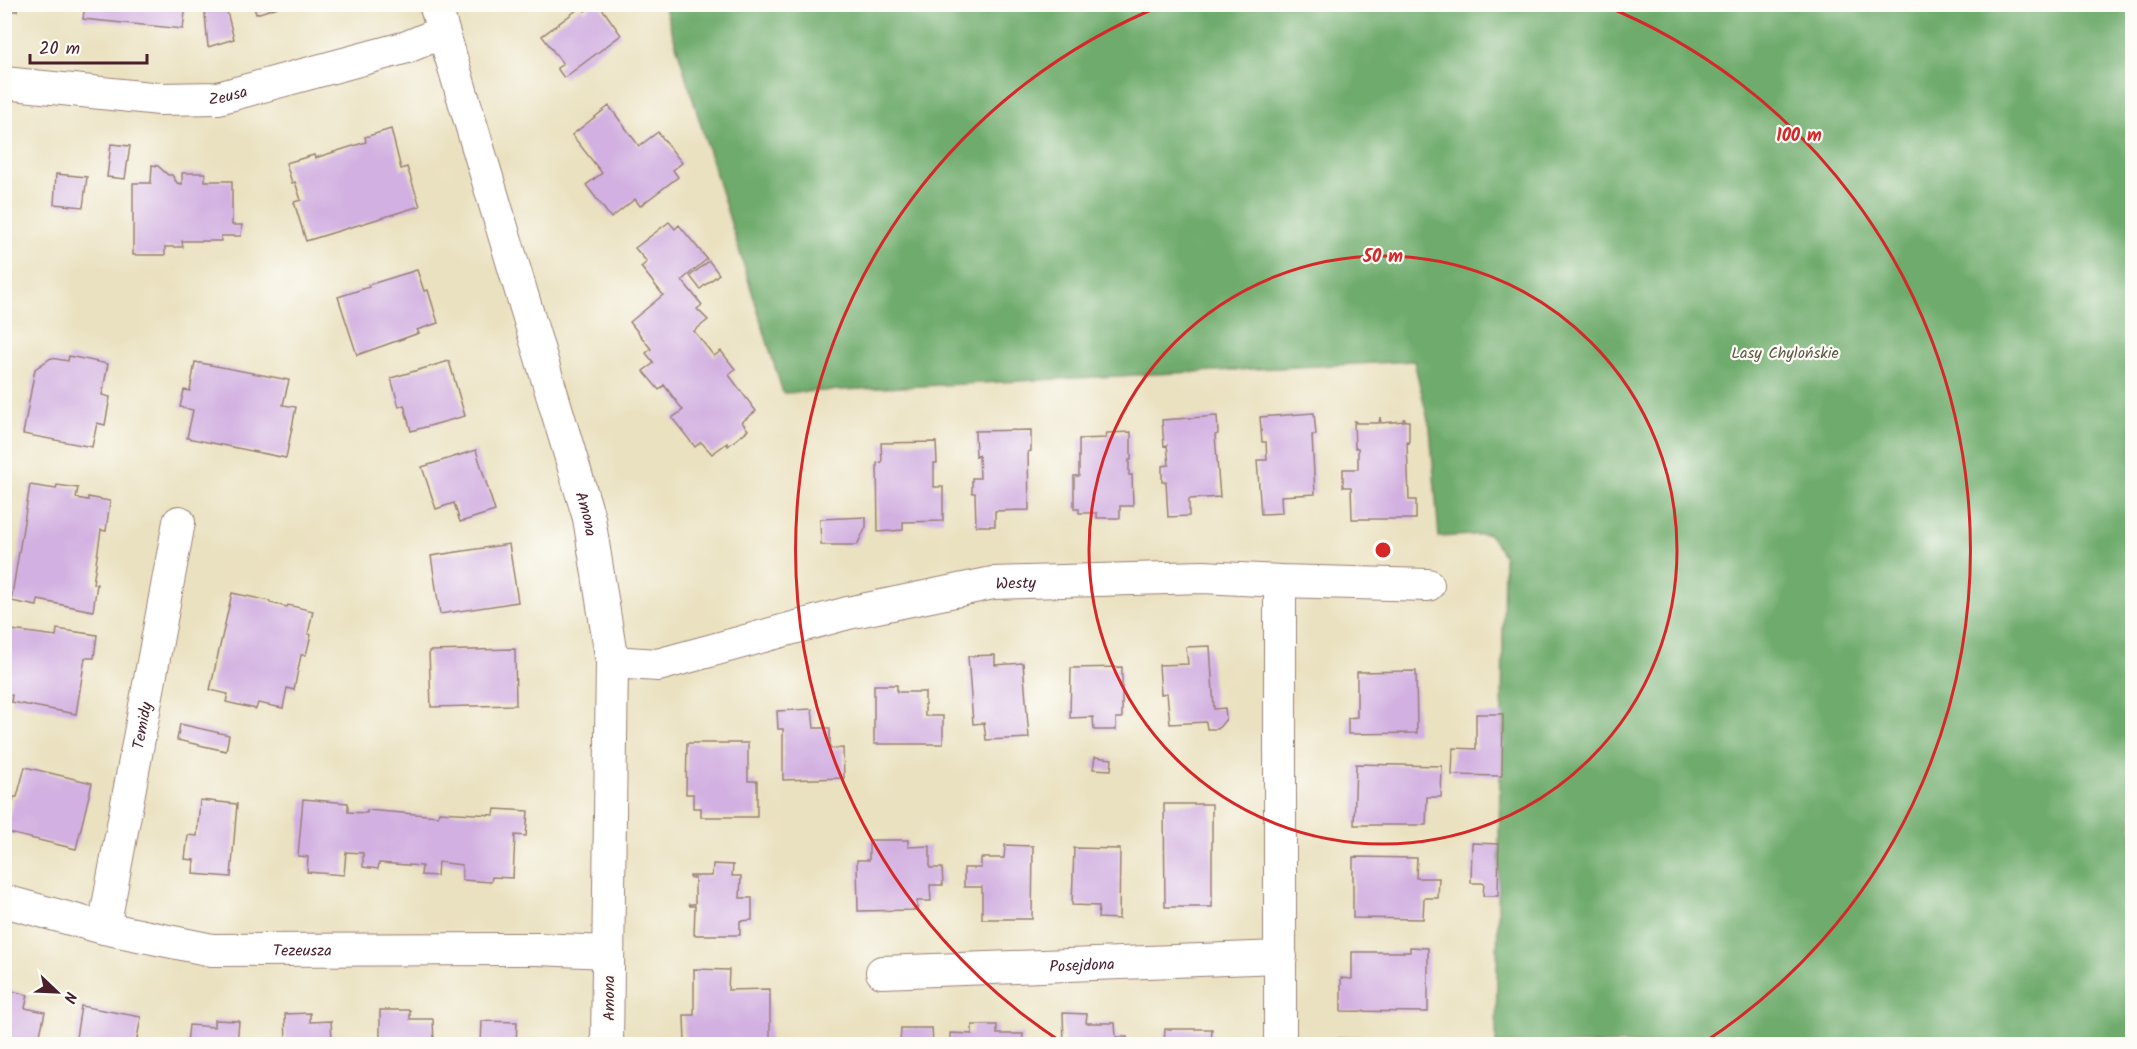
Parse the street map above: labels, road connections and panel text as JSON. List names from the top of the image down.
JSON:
{
  "streets": {
    "street": [
      "Zeusa",
      "Amona",
      "Westy",
      "Temidy",
      "Tezeusza",
      "Posejdona"
    ]
  },
  "crossings": [
    ["Zeusa", "Amona"],
    ["Amona", "Westy"],
    ["Amona", "Tezeusza"],
    ["Temidy", "Tezeusza"]
  ],
  "parks": ["Lasy Chylońskie"],
  "scale_bar": "20 m",
  "north": "bottom right",
  "rings": ["100 m", "50 m"]
}
